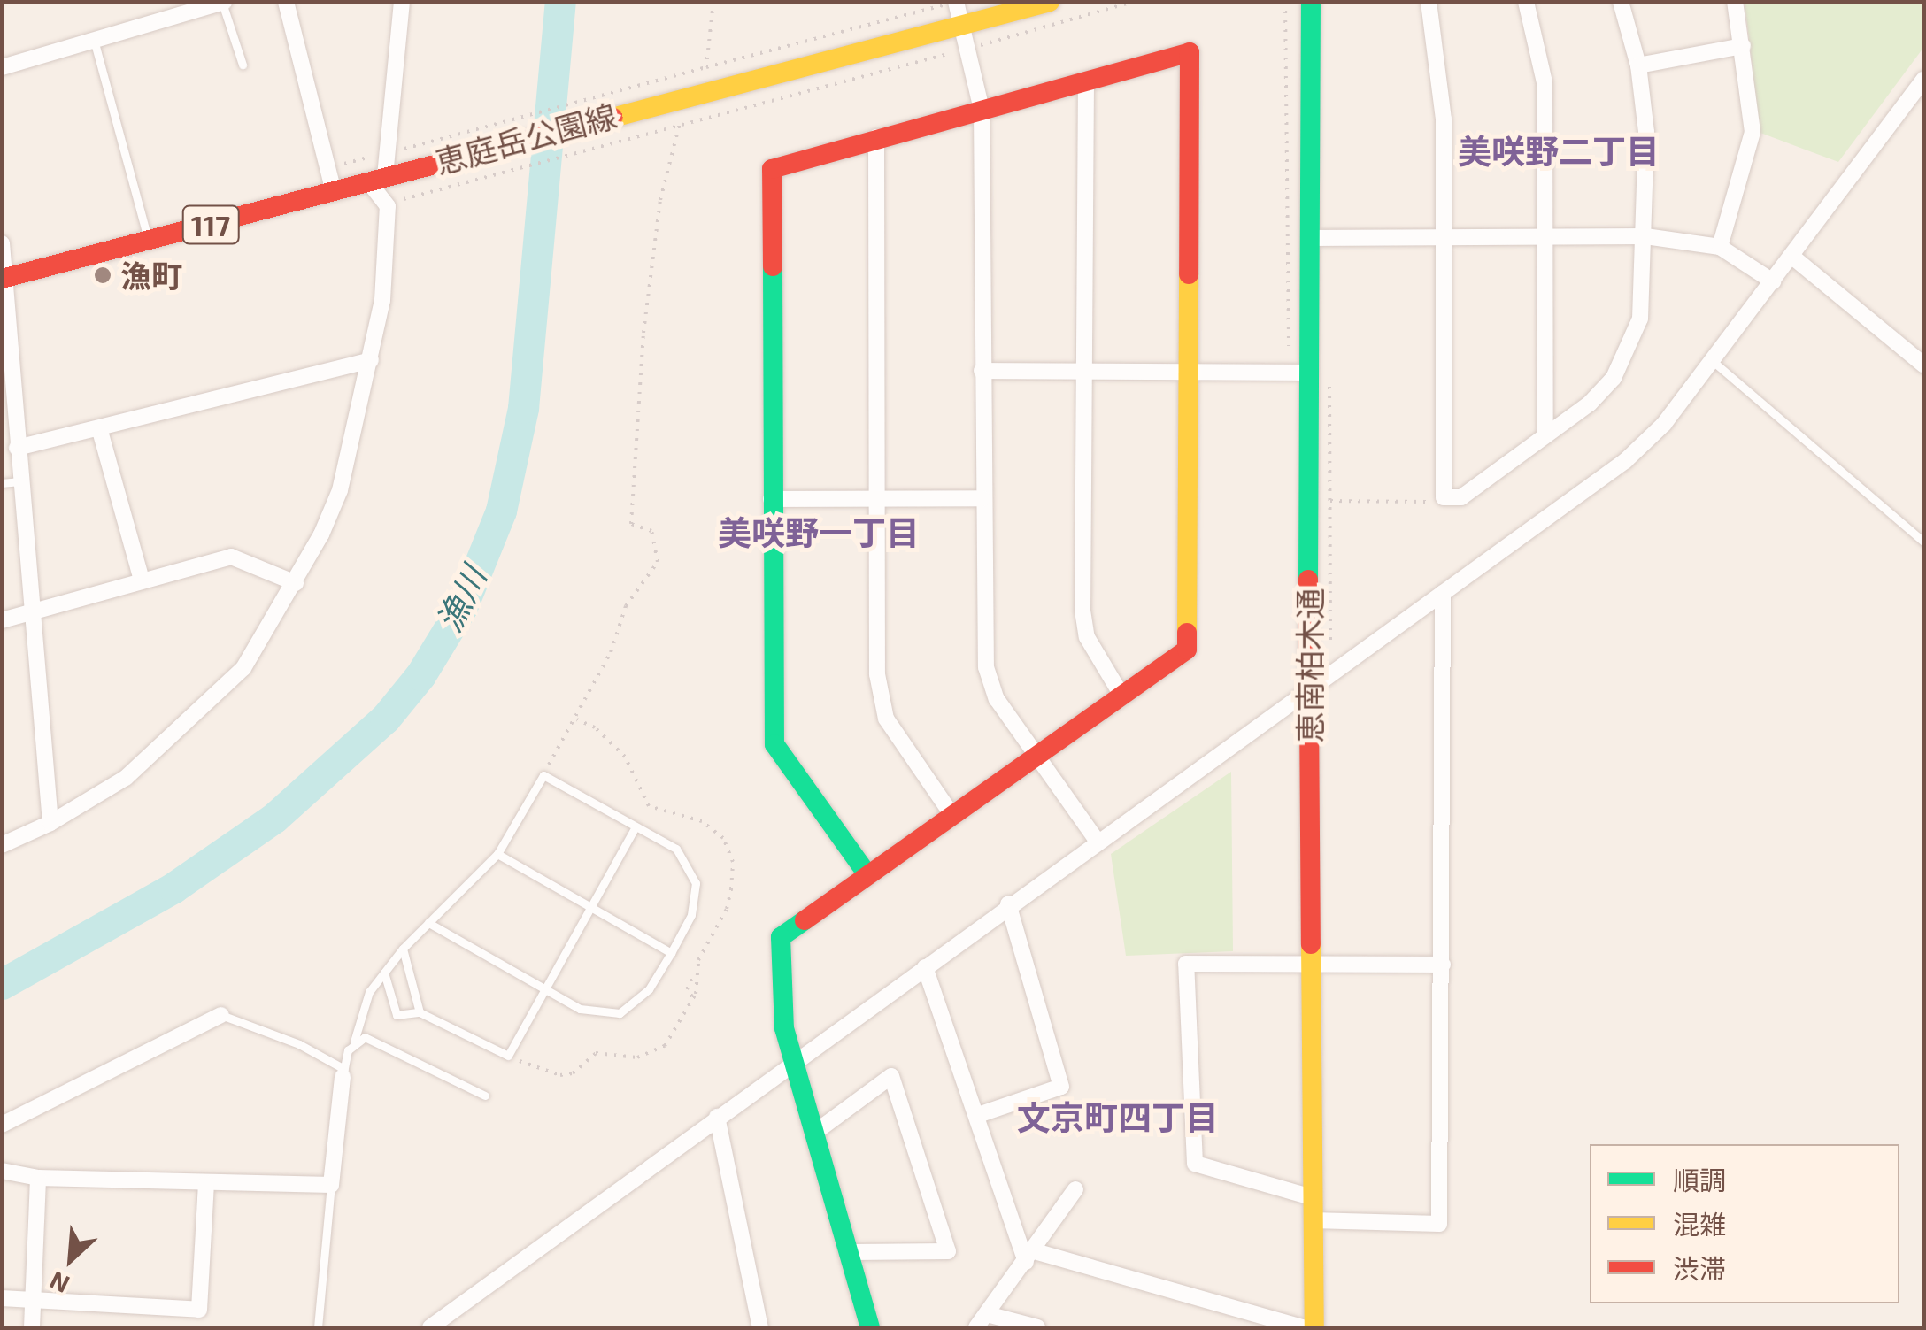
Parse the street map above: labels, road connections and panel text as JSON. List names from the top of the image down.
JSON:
{
  "streets": {
    "street": ["恵庭岳公園線", "117", "恵南柏木通"]
  },
  "districts": ["美咲野二丁目", "美咲野一丁目", "文京町四丁目"],
  "water": ["漁川"],
  "places": ["漁町"],
  "legend": ["順調", "混雑", "渋滞"],
  "north": "bottom left"
}
